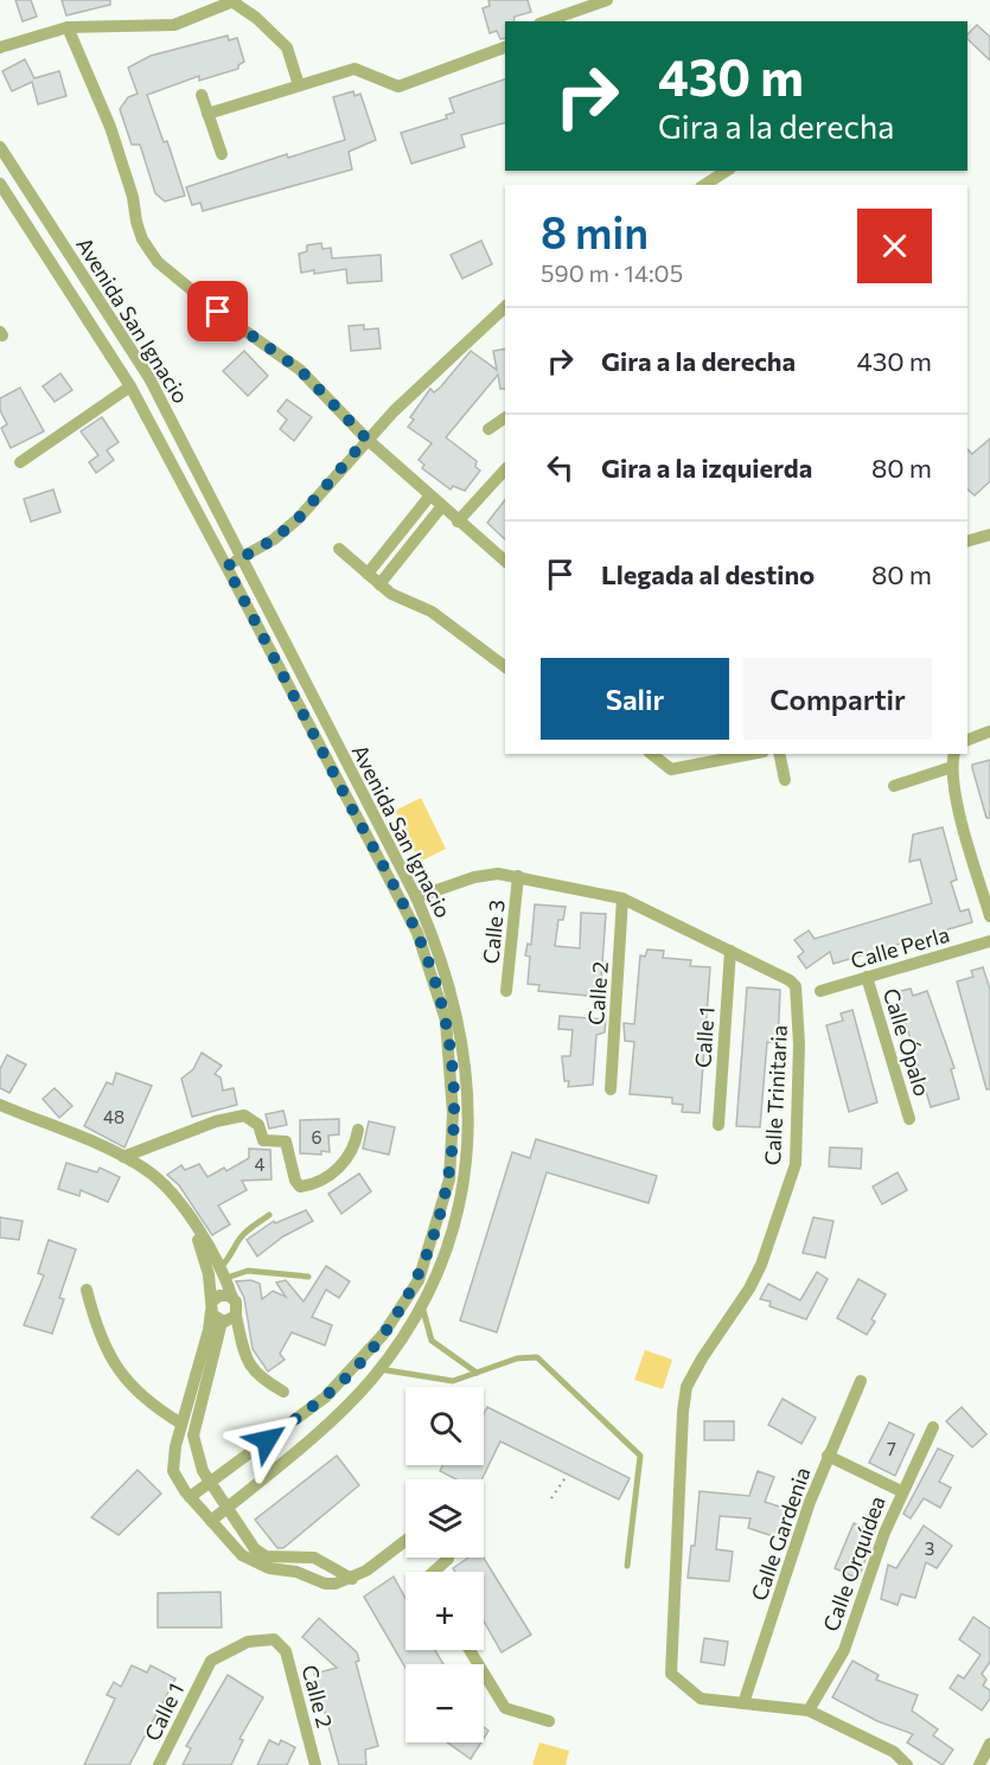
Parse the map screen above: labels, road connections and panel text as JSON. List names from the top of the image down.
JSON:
{
  "streets": {
    "street": [
      "Avenida San Ignacio",
      "Calle 3",
      "Calle Perla",
      "Calle 2",
      "Calle 1",
      "Calle Ópalo",
      "Calle Trinitaria",
      "Calle Gardenia",
      "Calle Orquídea"
    ]
  },
  "crossings": [
    ["Avenida San Ignacio", "Calle Trinitaria"],
    ["Calle 3", "Calle Trinitaria"],
    ["Calle Perla", "Calle Ópalo"],
    ["Calle 2", "Calle 1"],
    ["Calle 2", "Calle Trinitaria"],
    ["Calle 1", "Calle Trinitaria"],
    ["Calle Trinitaria", "Calle Gardenia"]
  ],
  "house_numbers": [
    "48",
    "6",
    "4",
    "7",
    "3"
  ],
  "page": {
    "turn": ["430 m", "Gira a la derecha"],
    "heading": ["8 min", "590 m · 14:05"],
    "list": [
      {
        "name": "Gira a la derecha",
        "value": "430 m"
      },
      {
        "name": "Gira a la izquierda",
        "value": "80 m"
      },
      {
        "name": "Llegada al destino",
        "value": "80 m"
      }
    ],
    "buttons": ["Salir", "Compartir"],
    "map_buttons": ["+", "−"]
  }
}
